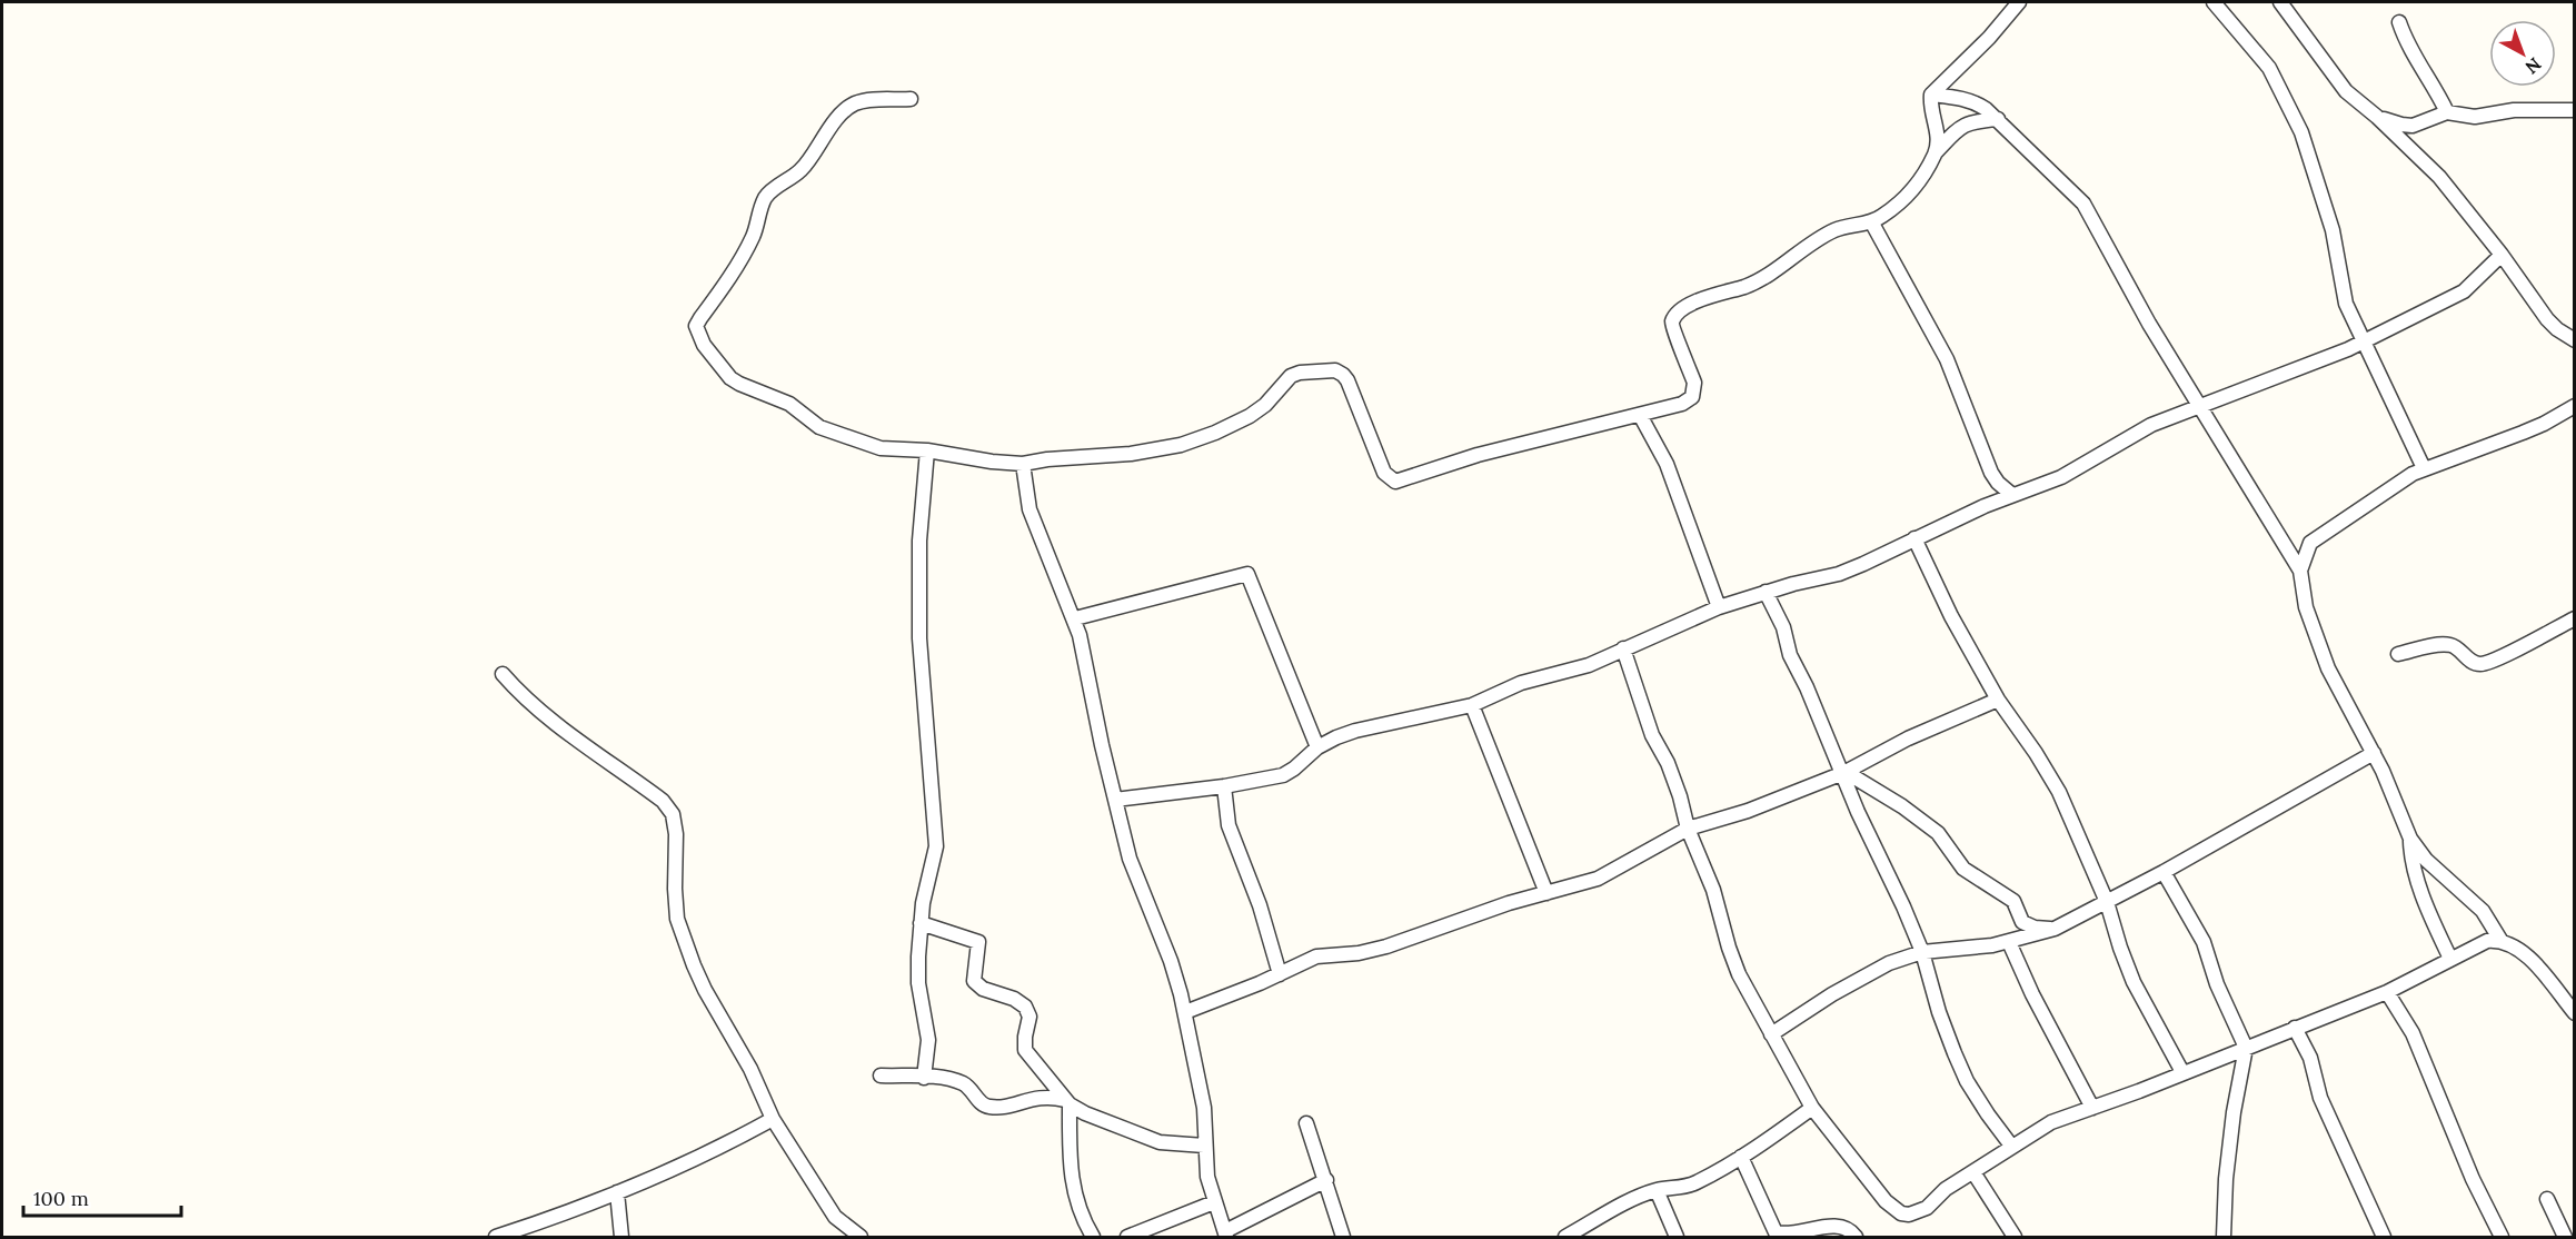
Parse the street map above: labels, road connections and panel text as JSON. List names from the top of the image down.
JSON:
{
  "scale_bar": "100 m",
  "north": "bottom right"
}
